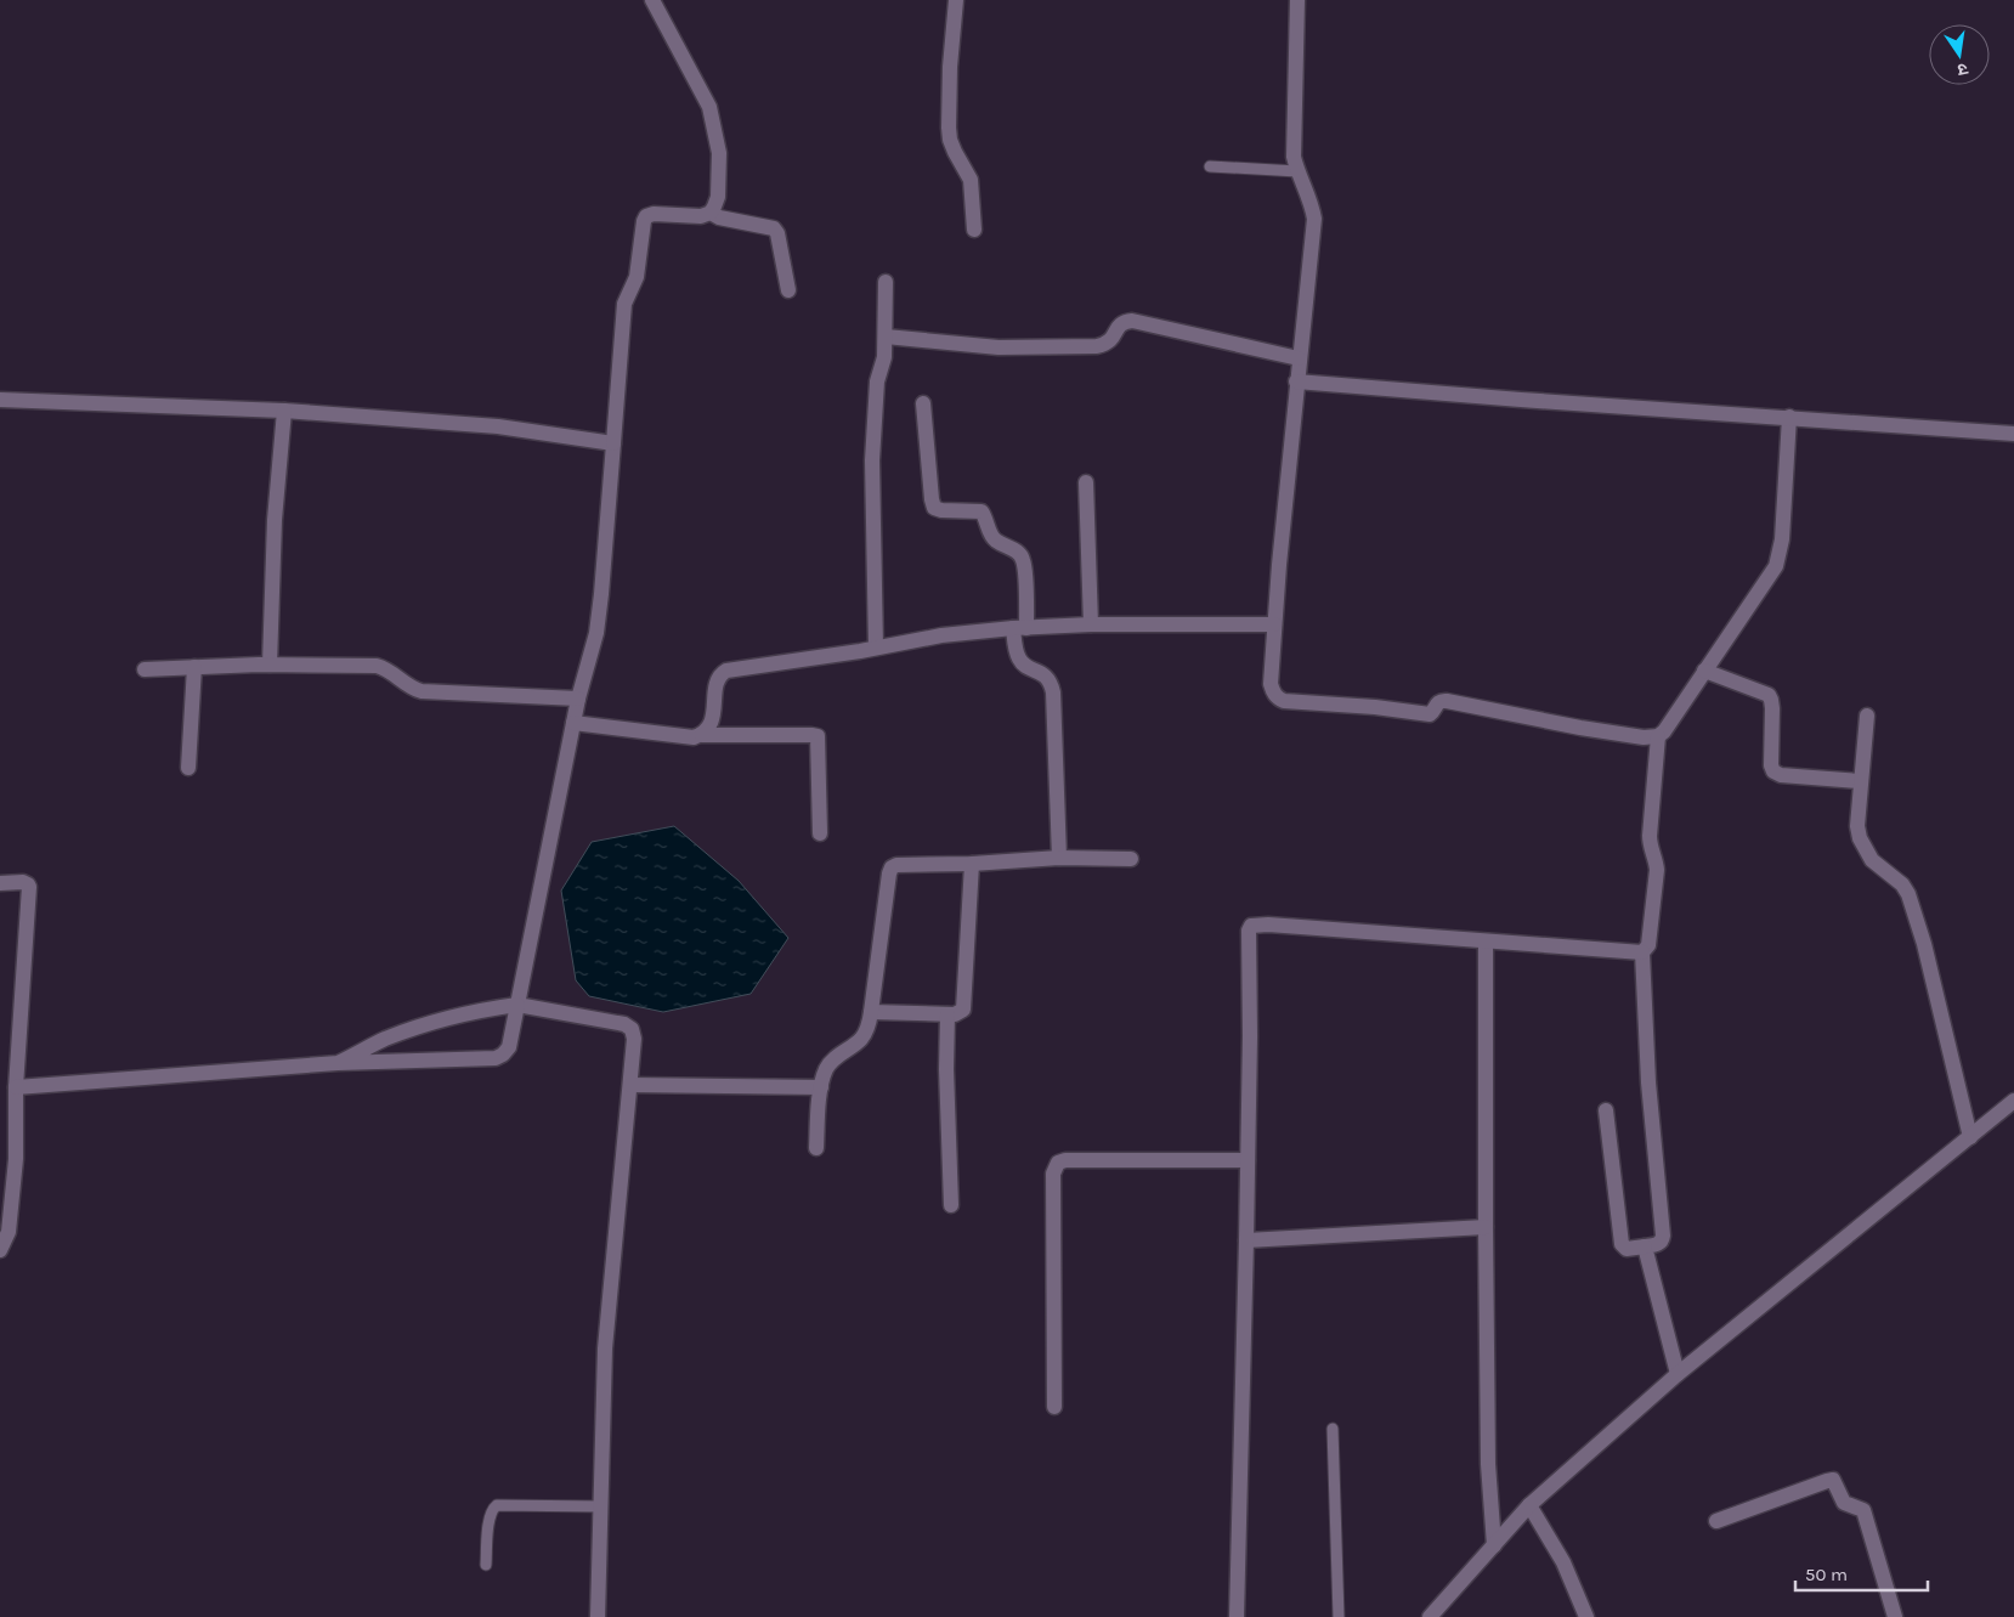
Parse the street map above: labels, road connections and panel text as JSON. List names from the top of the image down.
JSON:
{
  "scale_bar": "50 m",
  "north": "bottom"
}
